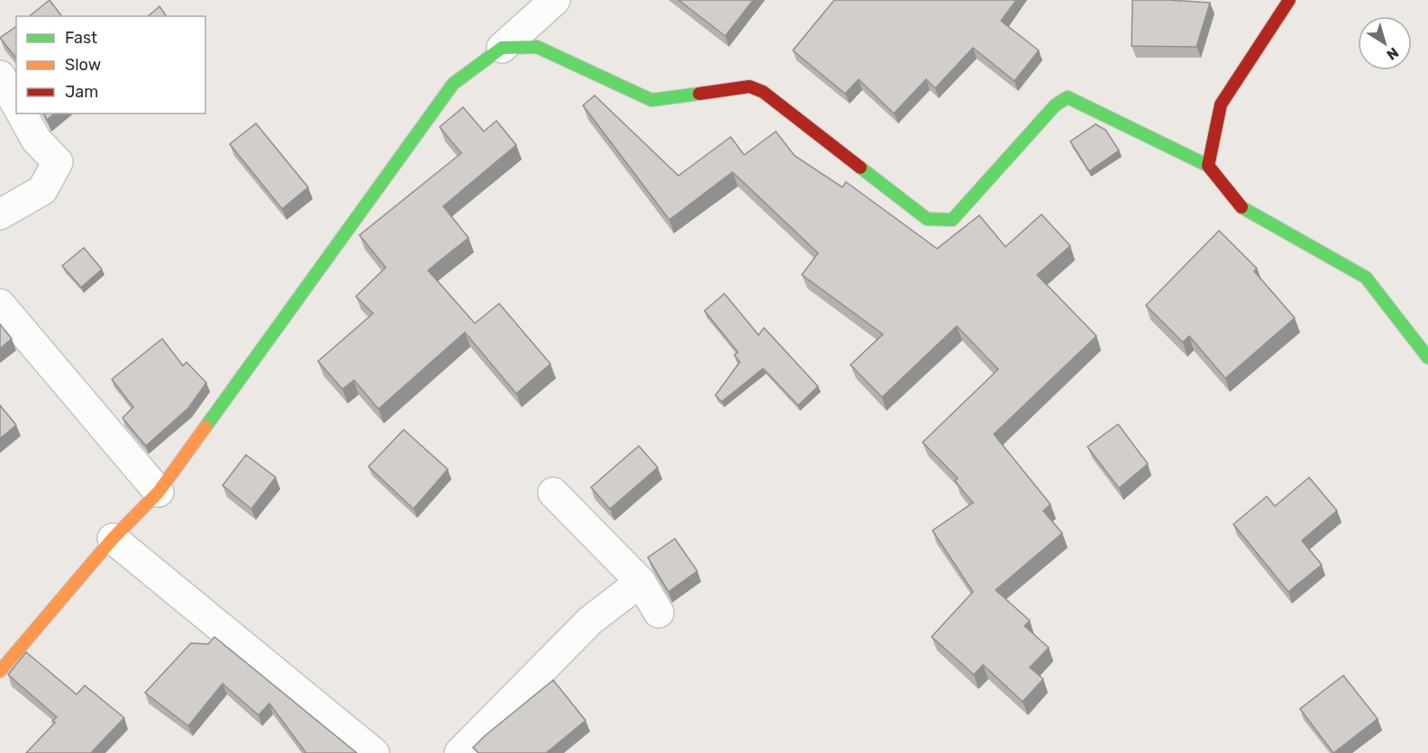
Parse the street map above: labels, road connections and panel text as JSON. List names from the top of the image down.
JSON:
{
  "legend": ["Fast", "Slow", "Jam"],
  "north": "bottom right"
}
